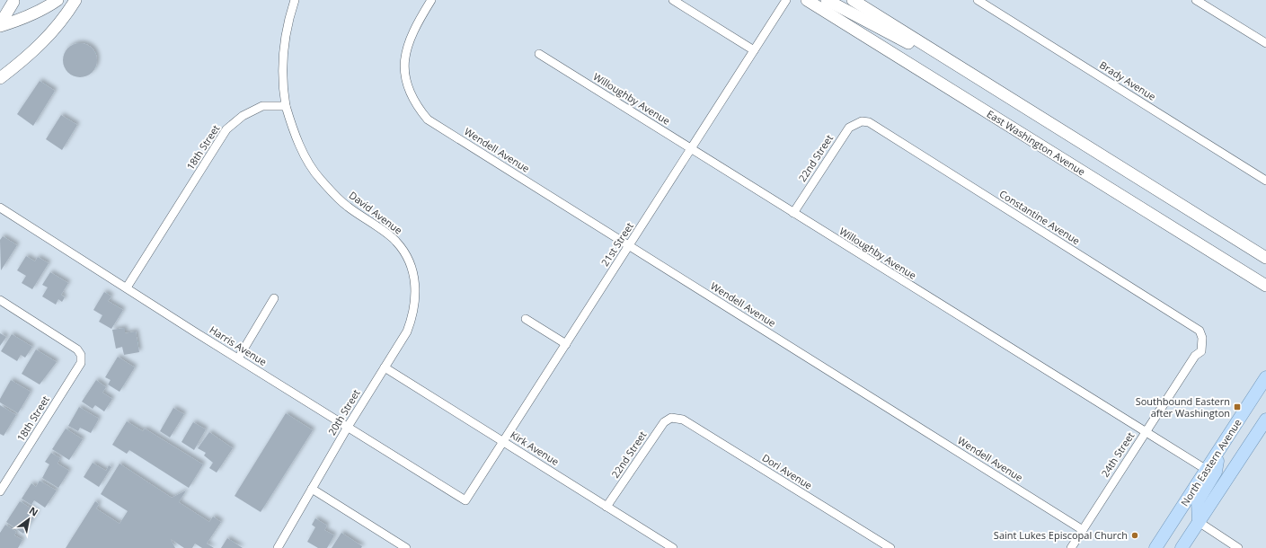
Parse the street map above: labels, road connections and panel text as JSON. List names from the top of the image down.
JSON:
{
  "streets": {
    "main road": ["East Washington Avenue", "North Eastern Avenue"],
    "street": [
      "Brady Avenue",
      "Willoughby Avenue",
      "18th Street",
      "Wendell Avenue",
      "22nd Street",
      "David Avenue",
      "Constantine Avenue",
      "21st Street",
      "Harris Avenue",
      "20th Street",
      "Kirk Avenue",
      "24th Street",
      "Dori Avenue"
    ]
  },
  "crossings": [
    ["Willoughby Avenue", "22nd Street"],
    ["Willoughby Avenue", "21st Street"],
    ["Willoughby Avenue", "24th Street"],
    ["Willoughby Avenue", "North Eastern Avenue"],
    ["18th Street", "David Avenue"],
    ["18th Street", "Harris Avenue"],
    ["Wendell Avenue", "21st Street"],
    ["Wendell Avenue", "24th Street"],
    ["22nd Street", "Constantine Avenue"],
    ["22nd Street", "Kirk Avenue"],
    ["22nd Street", "Dori Avenue"],
    ["David Avenue", "20th Street"],
    ["Constantine Avenue", "24th Street"],
    ["21st Street", "Harris Avenue"],
    ["21st Street", "Kirk Avenue"],
    ["Harris Avenue", "20th Street"],
    ["20th Street", "Kirk Avenue"]
  ],
  "places": {
    "transit": ["Southbound Eastern after Washington"],
    "other": ["Saint Lukes Episcopal Church"]
  },
  "north": "top right"
}
